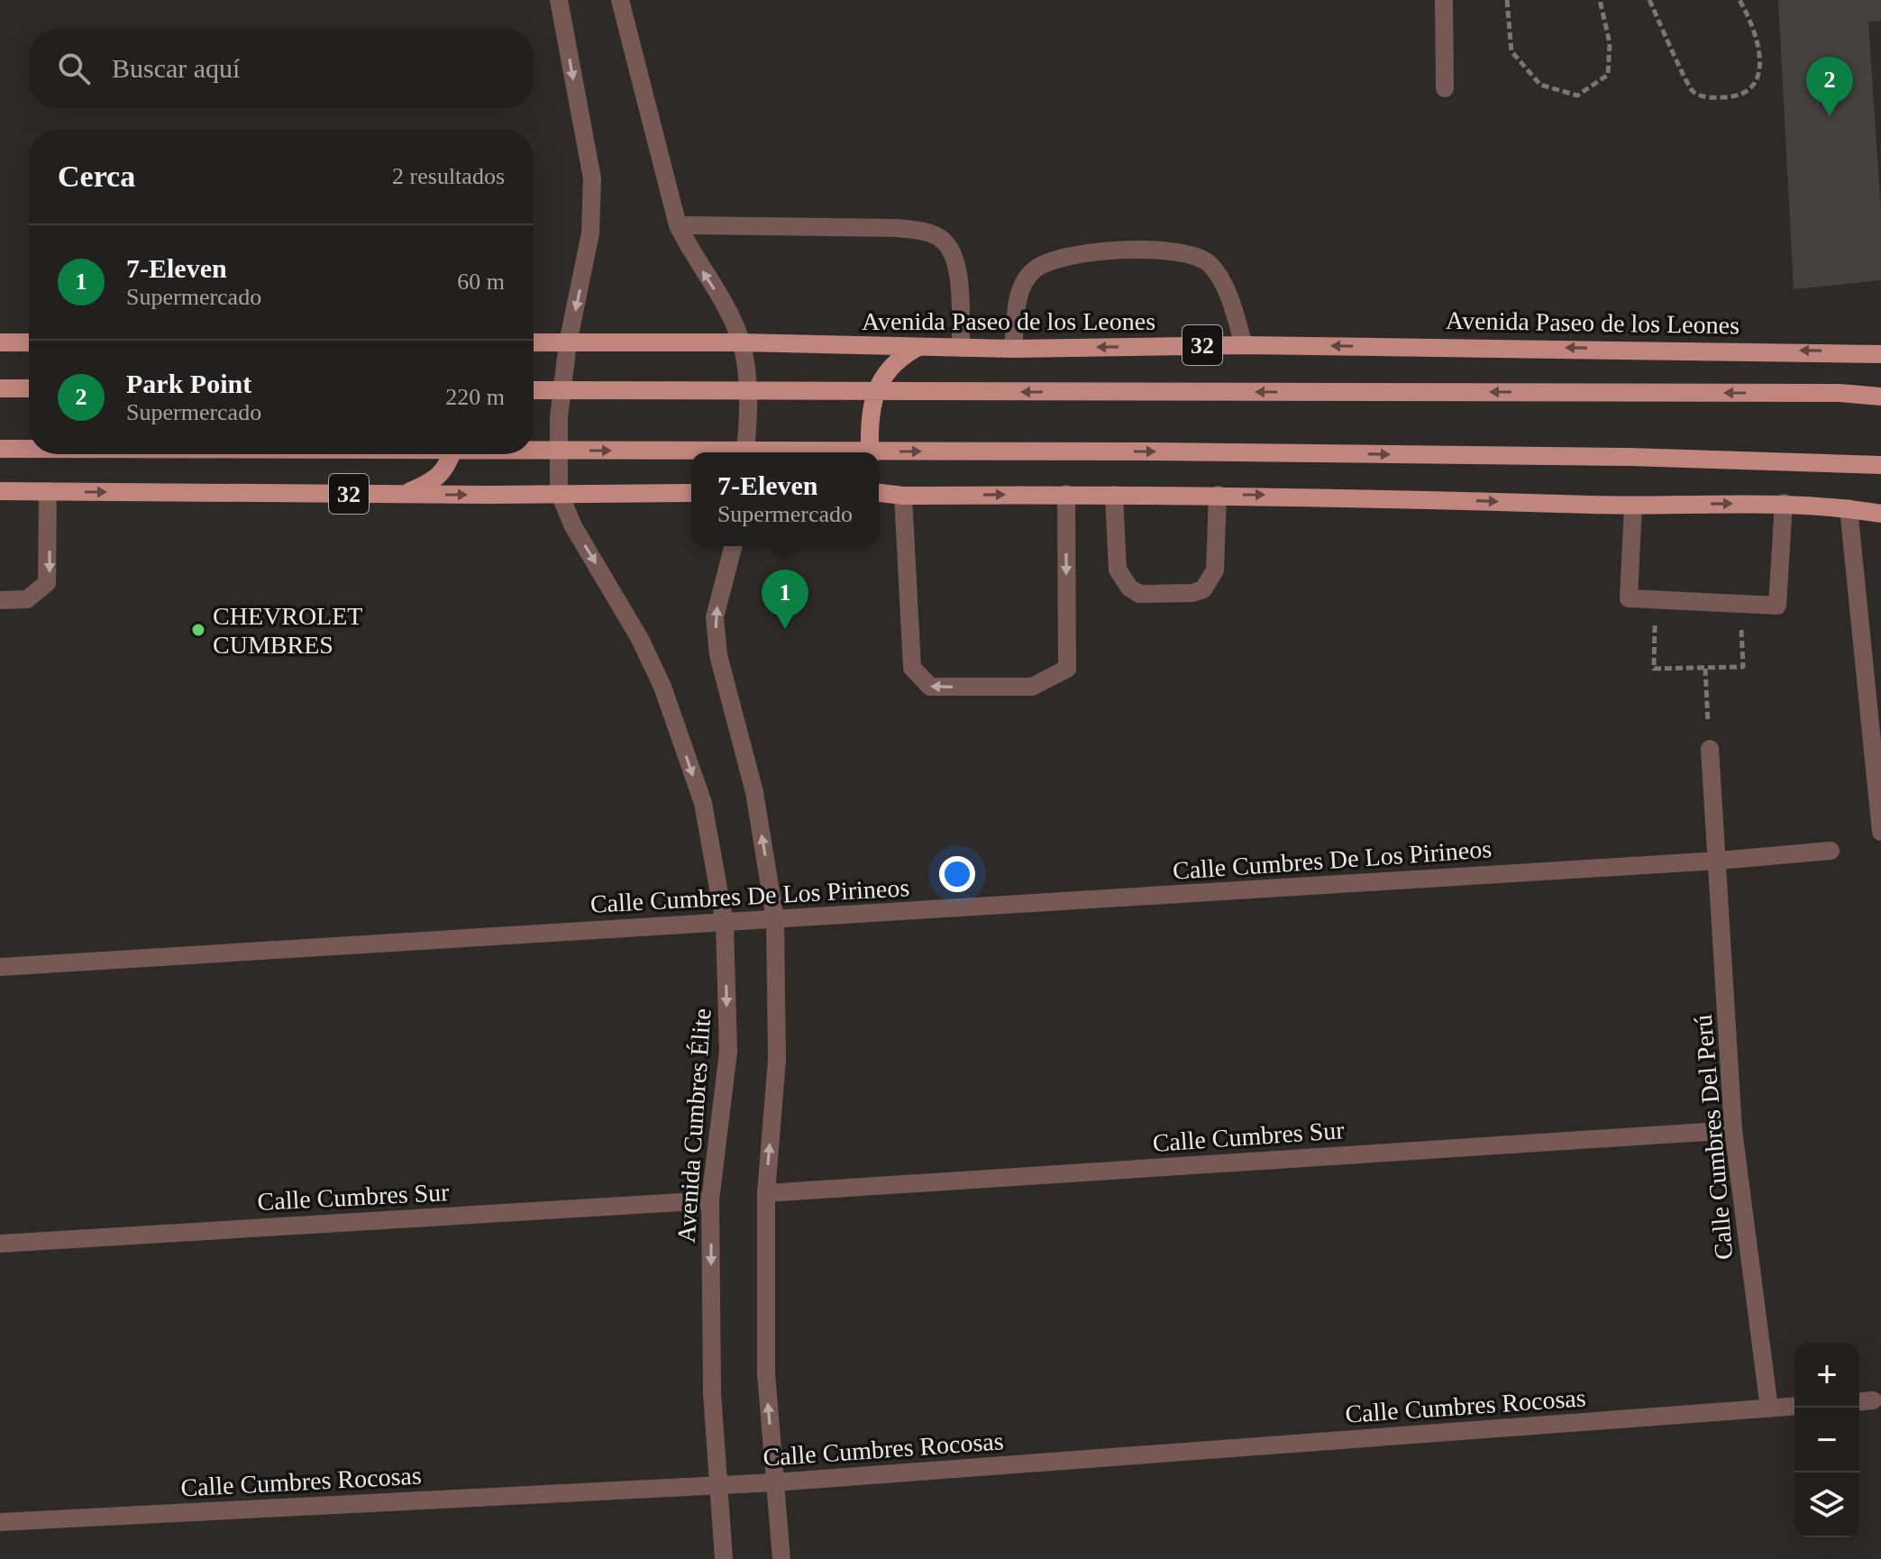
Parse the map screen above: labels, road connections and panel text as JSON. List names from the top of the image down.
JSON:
{
  "streets": {
    "main road": ["Avenida Paseo de los Leones", "32"],
    "street": [
      "Calle Cumbres De Los Pirineos",
      "Avenida Cumbres Élite",
      "Calle Cumbres Sur",
      "Calle Cumbres Del Perú",
      "Calle Cumbres Rocosas"
    ]
  },
  "crossings": [
    ["Avenida Paseo de los Leones", "Avenida Cumbres Élite"],
    ["32", "Avenida Cumbres Élite"],
    ["Calle Cumbres De Los Pirineos", "Avenida Cumbres Élite"],
    ["Calle Cumbres De Los Pirineos", "Calle Cumbres Del Perú"],
    ["Avenida Cumbres Élite", "Calle Cumbres Sur"],
    ["Avenida Cumbres Élite", "Calle Cumbres Rocosas"],
    ["Calle Cumbres Sur", "Calle Cumbres Del Perú"],
    ["Calle Cumbres Del Perú", "Calle Cumbres Rocosas"]
  ],
  "places": ["CHEVROLET CUMBRES"],
  "page": {
    "search": "Buscar aquí",
    "pins": ["2", "1"],
    "heading": ["Cerca", "2 resultados"],
    "list": [
      {
        "mark": "1",
        "name": "7-Eleven",
        "note": "Supermercado",
        "value": "60 m"
      },
      {
        "mark": "2",
        "name": "Park Point",
        "note": "Supermercado",
        "value": "220 m"
      }
    ],
    "popup": ["7-Eleven", "Supermercado"],
    "map_buttons": ["+", "−"]
  }
}
